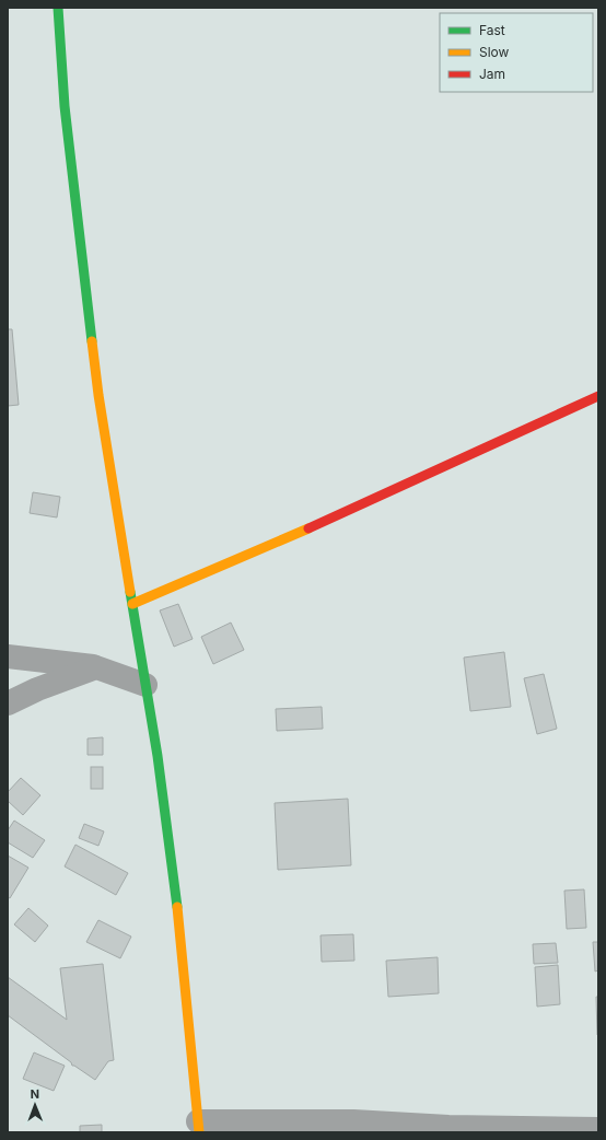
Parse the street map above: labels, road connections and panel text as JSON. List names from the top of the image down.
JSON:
{
  "legend": ["Fast", "Slow", "Jam"],
  "north": "top"
}
